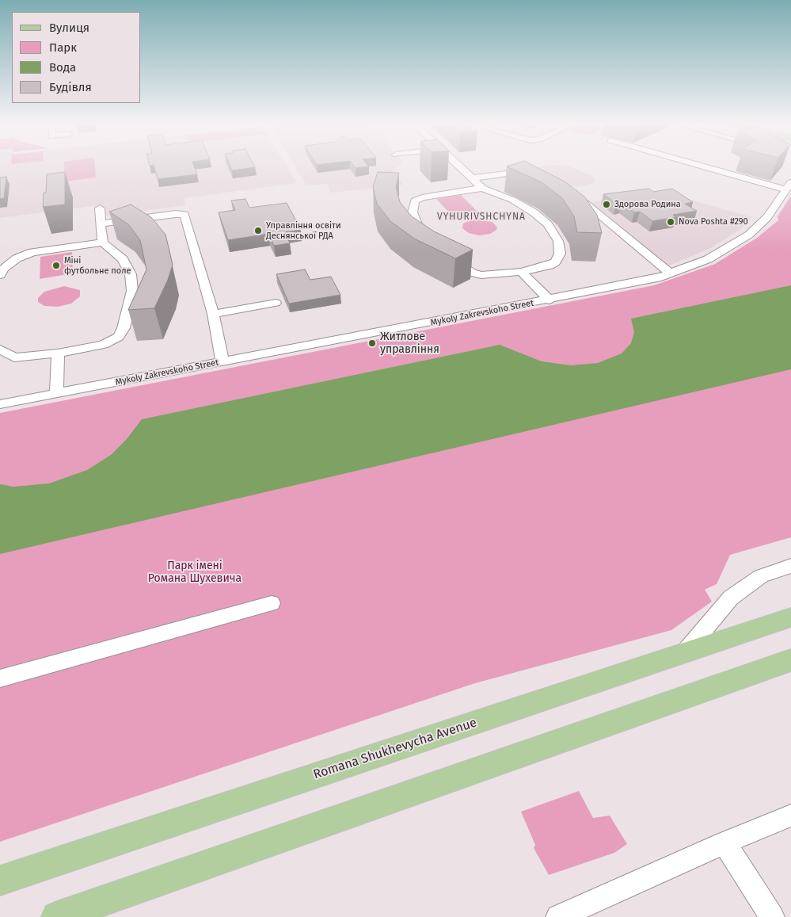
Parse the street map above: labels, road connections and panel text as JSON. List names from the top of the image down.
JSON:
{
  "streets": {
    "main road": ["Romana Shukhevycha Avenue"],
    "street": ["Mykoly Zakrevskoho Street"]
  },
  "districts": ["VYHURIVSHCHYNA"],
  "parks": ["Парк імені Романа Шухевича"],
  "places": [
    "Здорова Родина",
    "Nova Poshta #290",
    "Управління освіти Деснянської РДА",
    "Міні футбольне поле",
    "Житлове управління"
  ],
  "legend": [
    "Вулиця",
    "Парк",
    "Вода",
    "Будівля"
  ]
}
